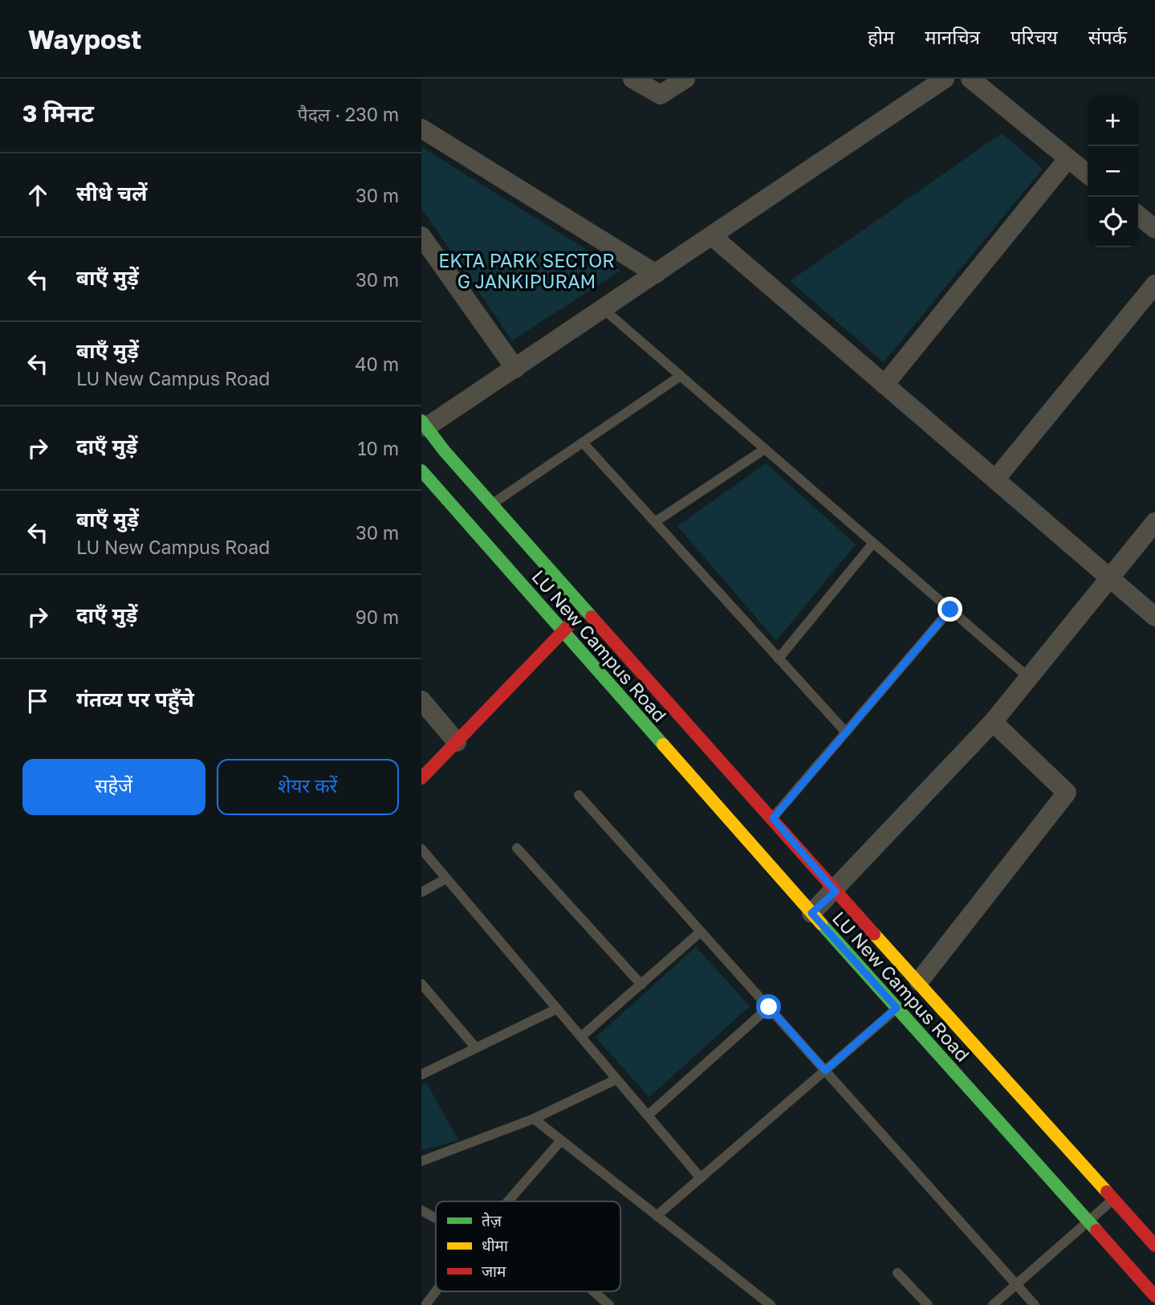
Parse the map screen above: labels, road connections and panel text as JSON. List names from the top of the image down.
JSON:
{
  "streets": {
    "street": ["LU New Campus Road"]
  },
  "parks": ["EKTA PARK SECTOR G JANKIPURAM"],
  "legend": ["तेज़", "धीमा", "जाम"],
  "page": {
    "header": "Waypost",
    "nav": [
      "होम",
      "मानचित्र",
      "परिचय",
      "संपर्क"
    ],
    "heading": ["3 मिनट", "पैदल · 230 m"],
    "map_buttons": ["+", "−"],
    "list": [
      ["सीधे चलें", "30 m"],
      ["बाएँ मुड़ें", "30 m"],
      ["बाएँ मुड़ें", "LU New Campus Road", "40 m"],
      ["दाएँ मुड़ें", "10 m"],
      ["बाएँ मुड़ें", "LU New Campus Road", "30 m"],
      ["दाएँ मुड़ें", "90 m"],
      "गंतव्य पर पहुँचे"
    ],
    "buttons": ["सहेजें", "शेयर करें"]
  }
}
